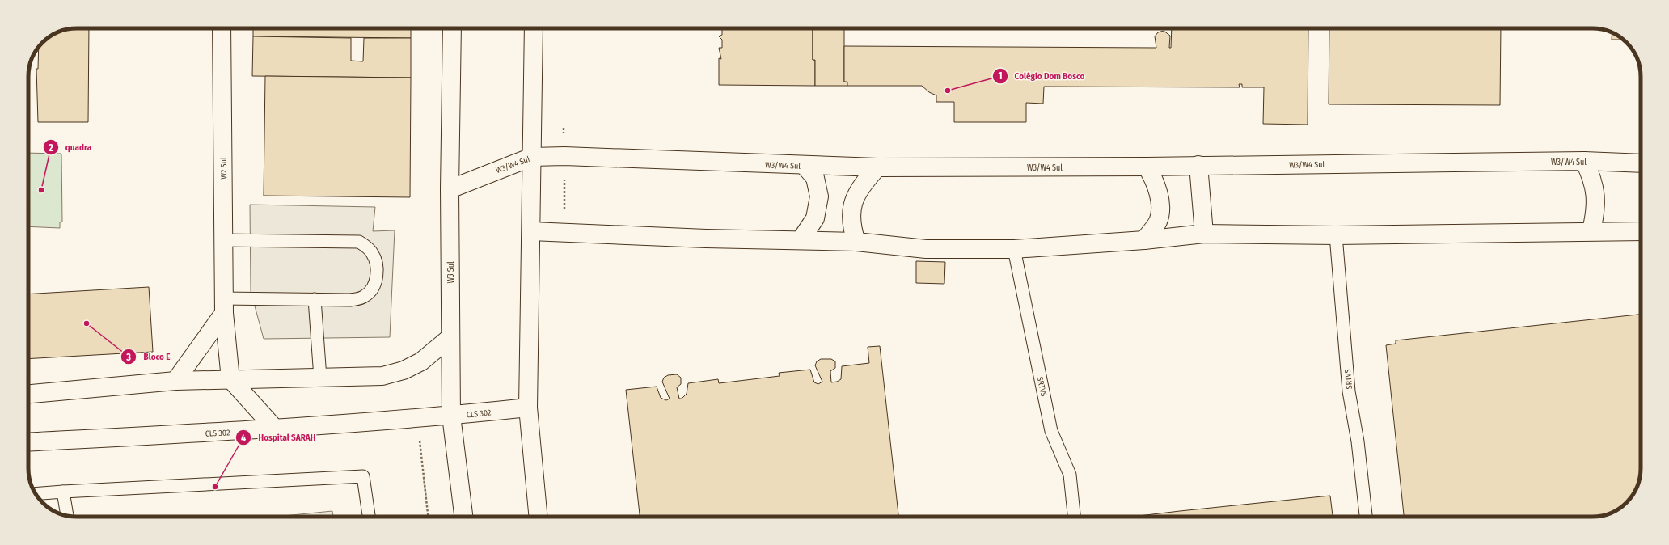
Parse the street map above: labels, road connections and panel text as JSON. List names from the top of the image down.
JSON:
{
  "streets": {
    "main road": [
      "W3/W4 Sul",
      "W2 Sul",
      "W3 Sul",
      "CLS 302"
    ],
    "lane": ["SRTVS"]
  },
  "crossings": [
    ["W3/W4 Sul", "W3 Sul"],
    ["W3 Sul", "CLS 302"]
  ],
  "places": [
    "Colégio Dom Bosco",
    "quadra",
    "Bloco E",
    "Hospital SARAH"
  ]
}
